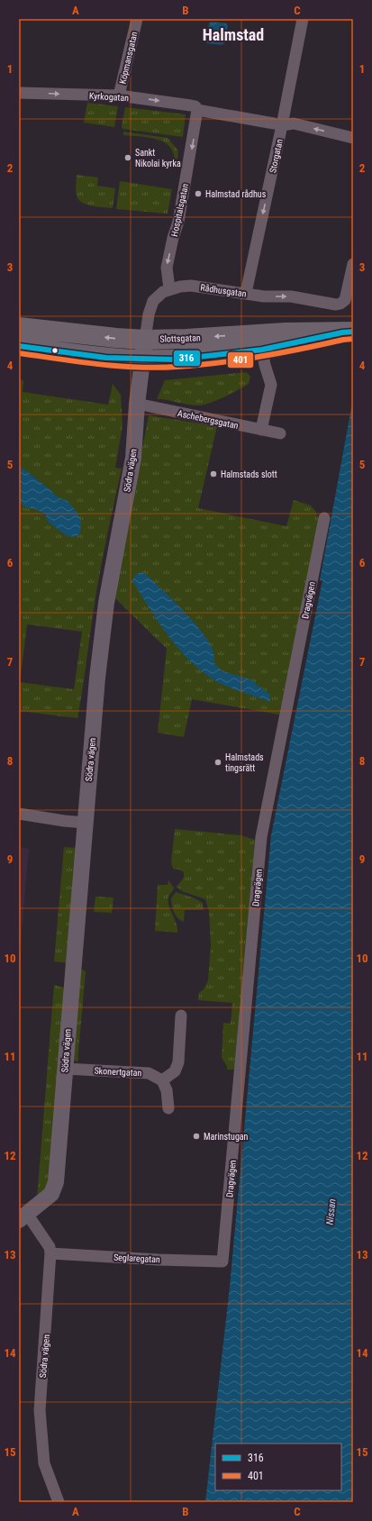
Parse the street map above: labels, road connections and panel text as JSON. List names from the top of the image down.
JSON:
{
  "streets": {
    "highway": ["Slottsgatan"],
    "street": [
      "Köpmansgatan",
      "Kyrkogatan",
      "Storgatan",
      "Hospitalsgatan",
      "Rådhusgatan",
      "Aschebergsgatan",
      "Södra vägen",
      "Dragvägen",
      "Skonertgatan",
      "Seglaregatan"
    ]
  },
  "crossings": [
    ["Köpmansgatan", "Kyrkogatan"],
    ["Kyrkogatan", "Storgatan"],
    ["Kyrkogatan", "Hospitalsgatan"],
    ["Storgatan", "Rådhusgatan"],
    ["Hospitalsgatan", "Rådhusgatan"],
    ["Slottsgatan", "Södra vägen"],
    ["Aschebergsgatan", "Södra vägen"],
    ["Södra vägen", "Skonertgatan"],
    ["Södra vägen", "Seglaregatan"],
    ["Dragvägen", "Seglaregatan"]
  ],
  "one_way": [
    "Kyrkogatan",
    "Storgatan",
    "Hospitalsgatan",
    "Rådhusgatan"
  ],
  "districts": ["Halmstad"],
  "water": ["Nissan"],
  "places": [
    "Sankt Nikolai kyrka",
    "Halmstad rådhus",
    "Halmstads slott",
    "Halmstads tingsrätt",
    "Marinstugan"
  ],
  "lines": ["transit line 316", "transit line 401"],
  "legend": ["316", "401"],
  "grid": {
    "columns": ["A", "B", "C"],
    "rows": [
      "1",
      "2",
      "3",
      "4",
      "5",
      "6",
      "7",
      "8",
      "9",
      "10",
      "11",
      "12",
      "13",
      "14",
      "15"
    ]
  }
}
